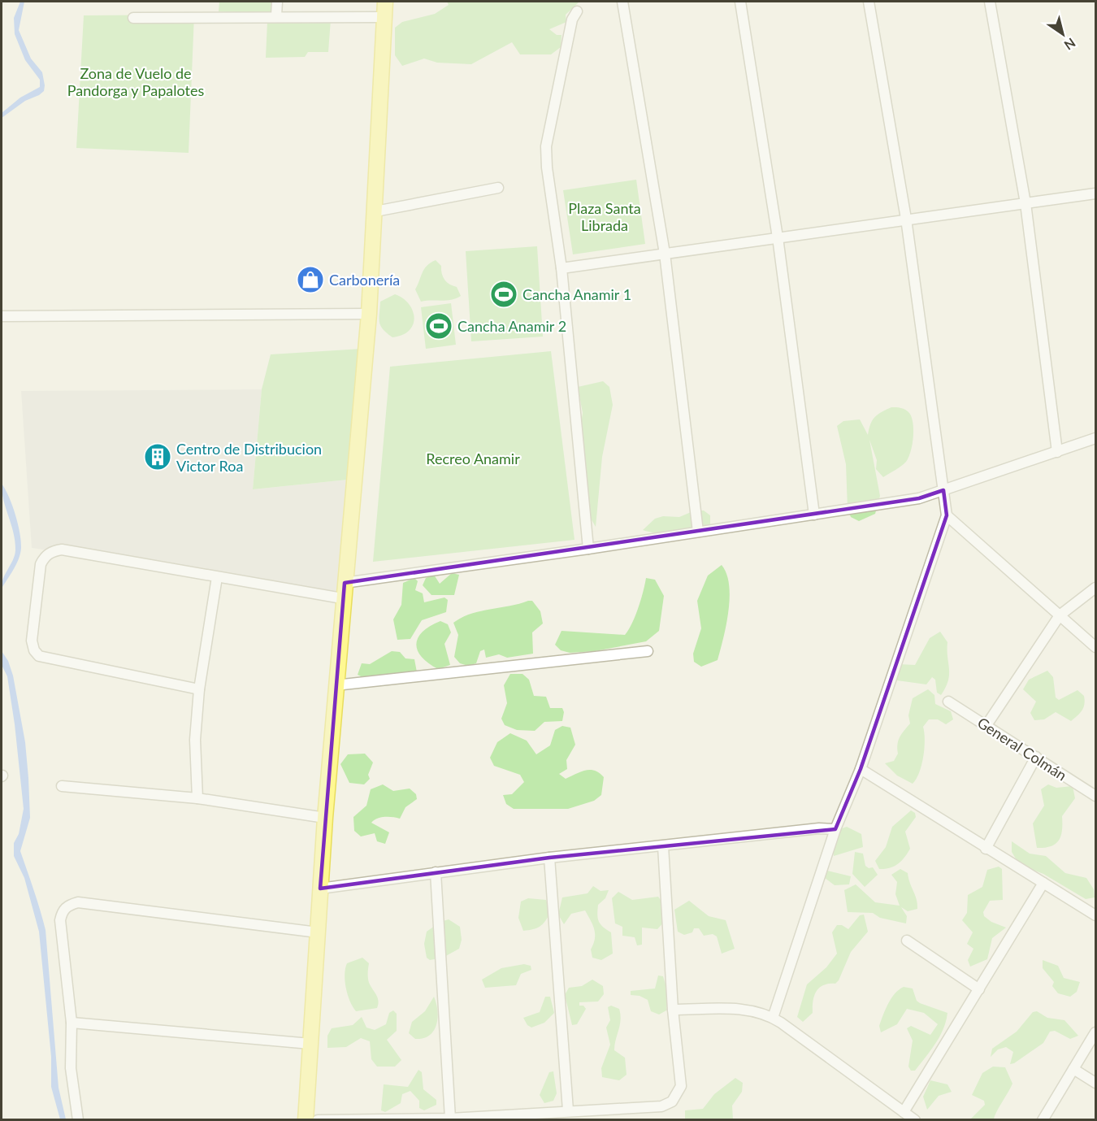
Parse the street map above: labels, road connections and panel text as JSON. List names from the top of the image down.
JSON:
{
  "streets": {
    "street": ["General Colmán"]
  },
  "parks": ["Zona de Vuelo de Pandorga y Papalotes", "Plaza Santa Librada", "Recreo Anamir"],
  "places": {
    "shop": ["Carbonería"],
    "sports": ["Cancha Anamir 1", "Cancha Anamir 2"],
    "building": ["Centro de Distribucion Victor Roa"]
  },
  "north": "bottom right"
}
